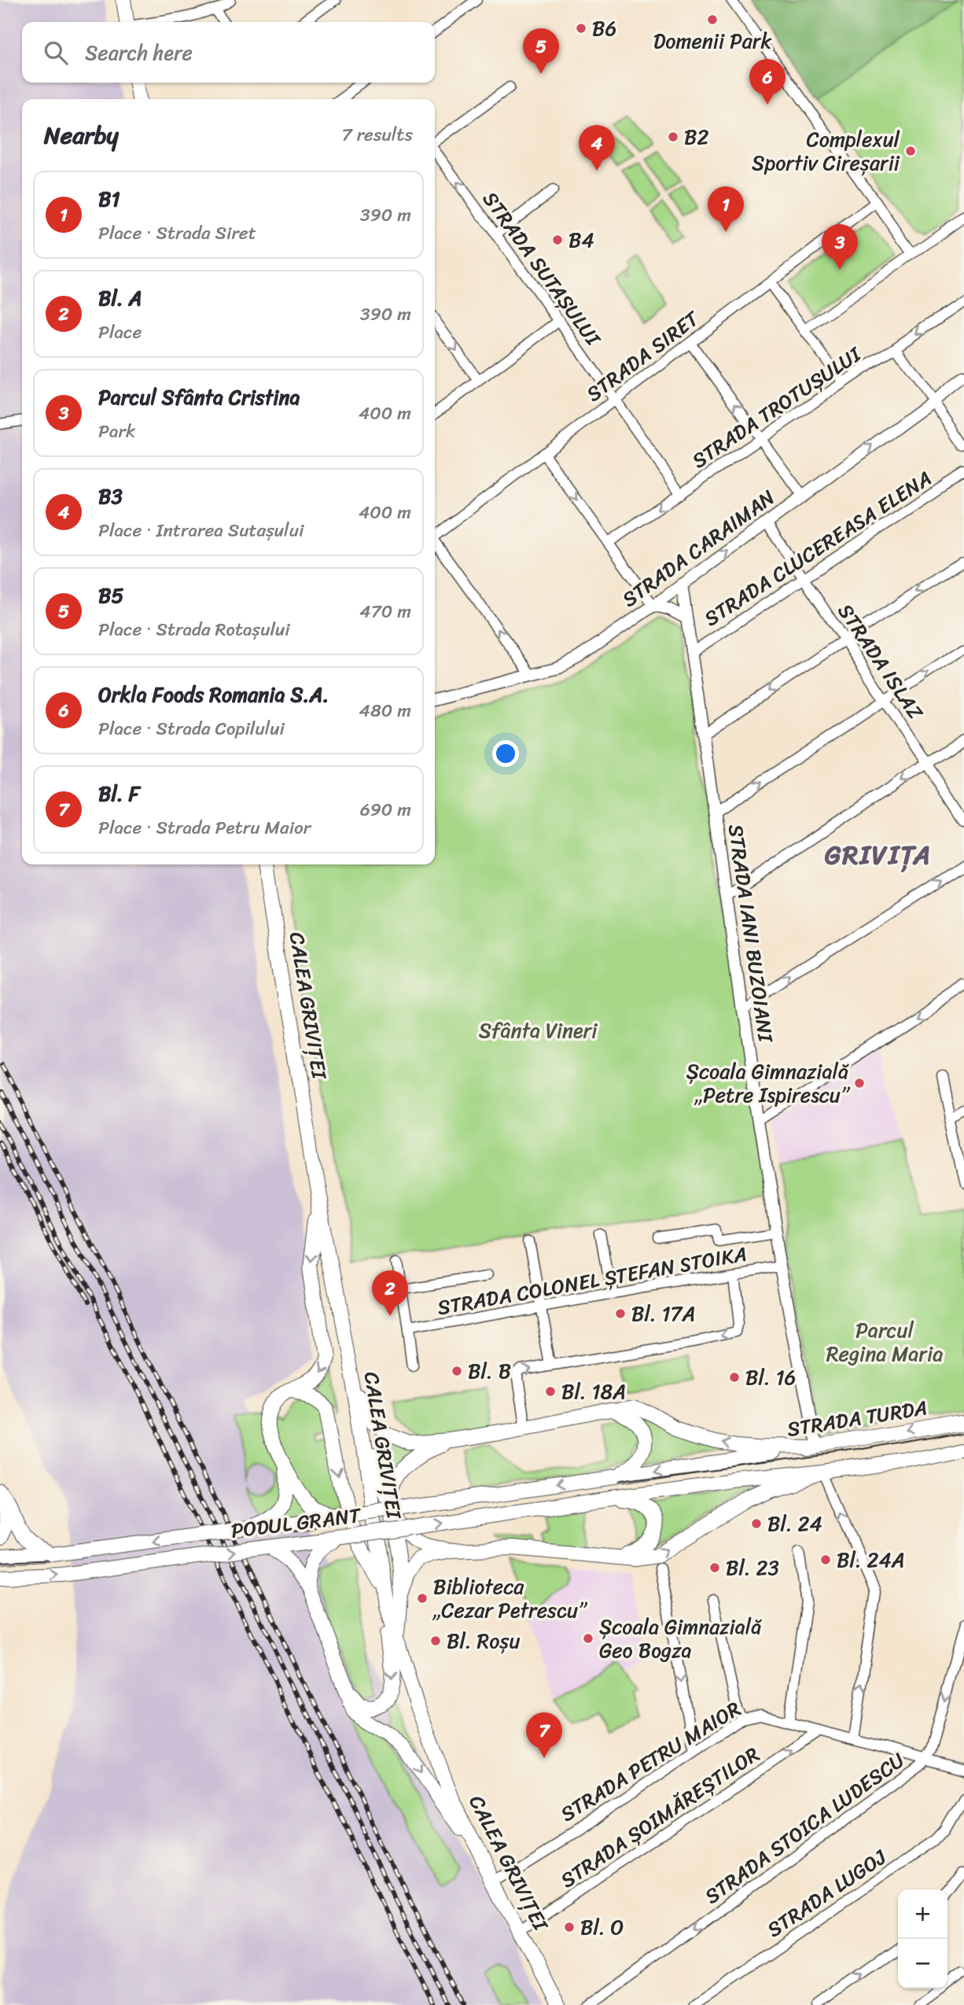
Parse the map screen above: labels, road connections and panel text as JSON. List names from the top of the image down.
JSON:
{
  "streets": {
    "main road": ["CALEA GRIVIȚEI", "STRADA TURDA", "PODUL GRANT"],
    "street": [
      "STRADA SUTAȘULUI",
      "STRADA SIRET",
      "STRADA TROTUȘULUI",
      "STRADA CARAIMAN",
      "STRADA CLUCEREASA ELENA",
      "STRADA ISLAZ",
      "STRADA IANI BUZOIANI",
      "STRADA COLONEL ȘTEFAN STOIKA",
      "STRADA PETRU MAIOR",
      "STRADA ȘOIMĂREȘTILOR",
      "STRADA STOICA LUDESCU",
      "STRADA LUGOJ"
    ]
  },
  "crossings": [
    ["STRADA SUTAȘULUI", "STRADA SIRET"],
    ["STRADA SUTAȘULUI", "STRADA TROTUȘULUI"],
    ["STRADA CARAIMAN", "STRADA ISLAZ"],
    ["STRADA CARAIMAN", "STRADA IANI BUZOIANI"],
    ["STRADA CLUCEREASA ELENA", "STRADA ISLAZ"],
    ["STRADA CLUCEREASA ELENA", "STRADA IANI BUZOIANI"],
    ["STRADA IANI BUZOIANI", "STRADA COLONEL ȘTEFAN STOIKA"],
    ["STRADA IANI BUZOIANI", "STRADA TURDA"],
    ["CALEA GRIVIȚEI", "STRADA PETRU MAIOR"],
    ["CALEA GRIVIȚEI", "STRADA ȘOIMĂREȘTILOR"],
    ["STRADA TURDA", "PODUL GRANT"],
    ["STRADA PETRU MAIOR", "STRADA ȘOIMĂREȘTILOR"],
    ["STRADA PETRU MAIOR", "STRADA STOICA LUDESCU"]
  ],
  "one_way": ["STRADA CARAIMAN", "STRADA ȘOIMĂREȘTILOR", "STRADA STOICA LUDESCU"],
  "districts": ["GRIVIȚA"],
  "parks": ["Sfânta Vineri", "Parcul Regina Maria"],
  "places": [
    "Domenii Park",
    "B6",
    "B2",
    "Complexul Sportiv Cireșarii",
    "B4",
    "Școala Gimnazială „Petre Ispirescu”",
    "Bl. 17A",
    "Bl. B",
    "Bl. 16",
    "Bl. 18A",
    "Bl. 24",
    "Bl. 24A",
    "Bl. 23",
    "Biblioteca „Cezar Petrescu”",
    "Școala Gimnazială Geo Bogza",
    "Bl. Roșu",
    "Bl. O"
  ],
  "page": {
    "search": "Search here",
    "pins": [
      "5",
      "6",
      "4",
      "1",
      "3",
      "2",
      "7"
    ],
    "heading": ["Nearby", "7 results"],
    "list": [
      {
        "mark": "1",
        "name": "B1",
        "note": "Place · Strada Siret",
        "value": "390 m"
      },
      {
        "mark": "2",
        "name": "Bl. A",
        "note": "Place",
        "value": "390 m"
      },
      {
        "mark": "3",
        "name": "Parcul Sfânta Cristina",
        "note": "Park",
        "value": "400 m"
      },
      {
        "mark": "4",
        "name": "B3",
        "note": "Place · Intrarea Sutașului",
        "value": "400 m"
      },
      {
        "mark": "5",
        "name": "B5",
        "note": "Place · Strada Rotașului",
        "value": "470 m"
      },
      {
        "mark": "6",
        "name": "Orkla Foods Romania S.A.",
        "note": "Place · Strada Copilului",
        "value": "480 m"
      },
      {
        "mark": "7",
        "name": "Bl. F",
        "note": "Place · Strada Petru Maior",
        "value": "690 m"
      }
    ],
    "map_buttons": ["+", "−"]
  }
}
